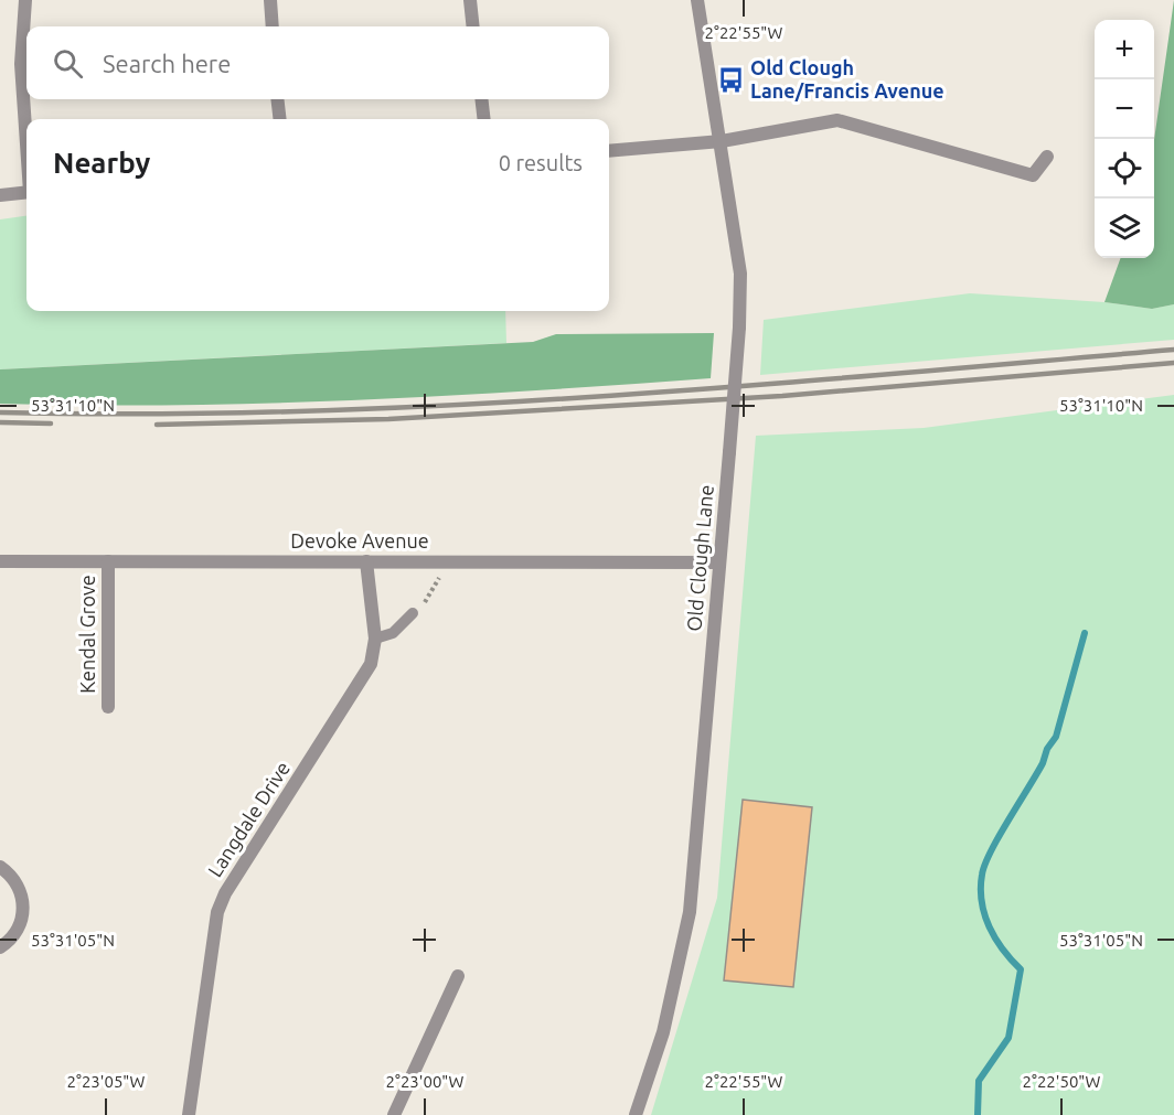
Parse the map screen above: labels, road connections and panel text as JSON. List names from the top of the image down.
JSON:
{
  "streets": {
    "street": [
      "Devoke Avenue",
      "Old Clough Lane",
      "Kendal Grove",
      "Langdale Drive"
    ]
  },
  "crossings": [
    ["Devoke Avenue", "Old Clough Lane"],
    ["Devoke Avenue", "Kendal Grove"],
    ["Devoke Avenue", "Langdale Drive"]
  ],
  "places": {
    "bus stop": ["Old Clough Lane/Francis Avenue"]
  },
  "page": {
    "map_buttons": ["+", "−"],
    "search": "Search here",
    "heading": ["Nearby", "0 results"]
  },
  "coordinates": [
    "2°22'55\"W",
    "53°31'10\"N",
    "53°31'05\"N",
    "2°23'05\"W",
    "2°23'00\"W",
    "2°22'50\"W"
  ]
}
